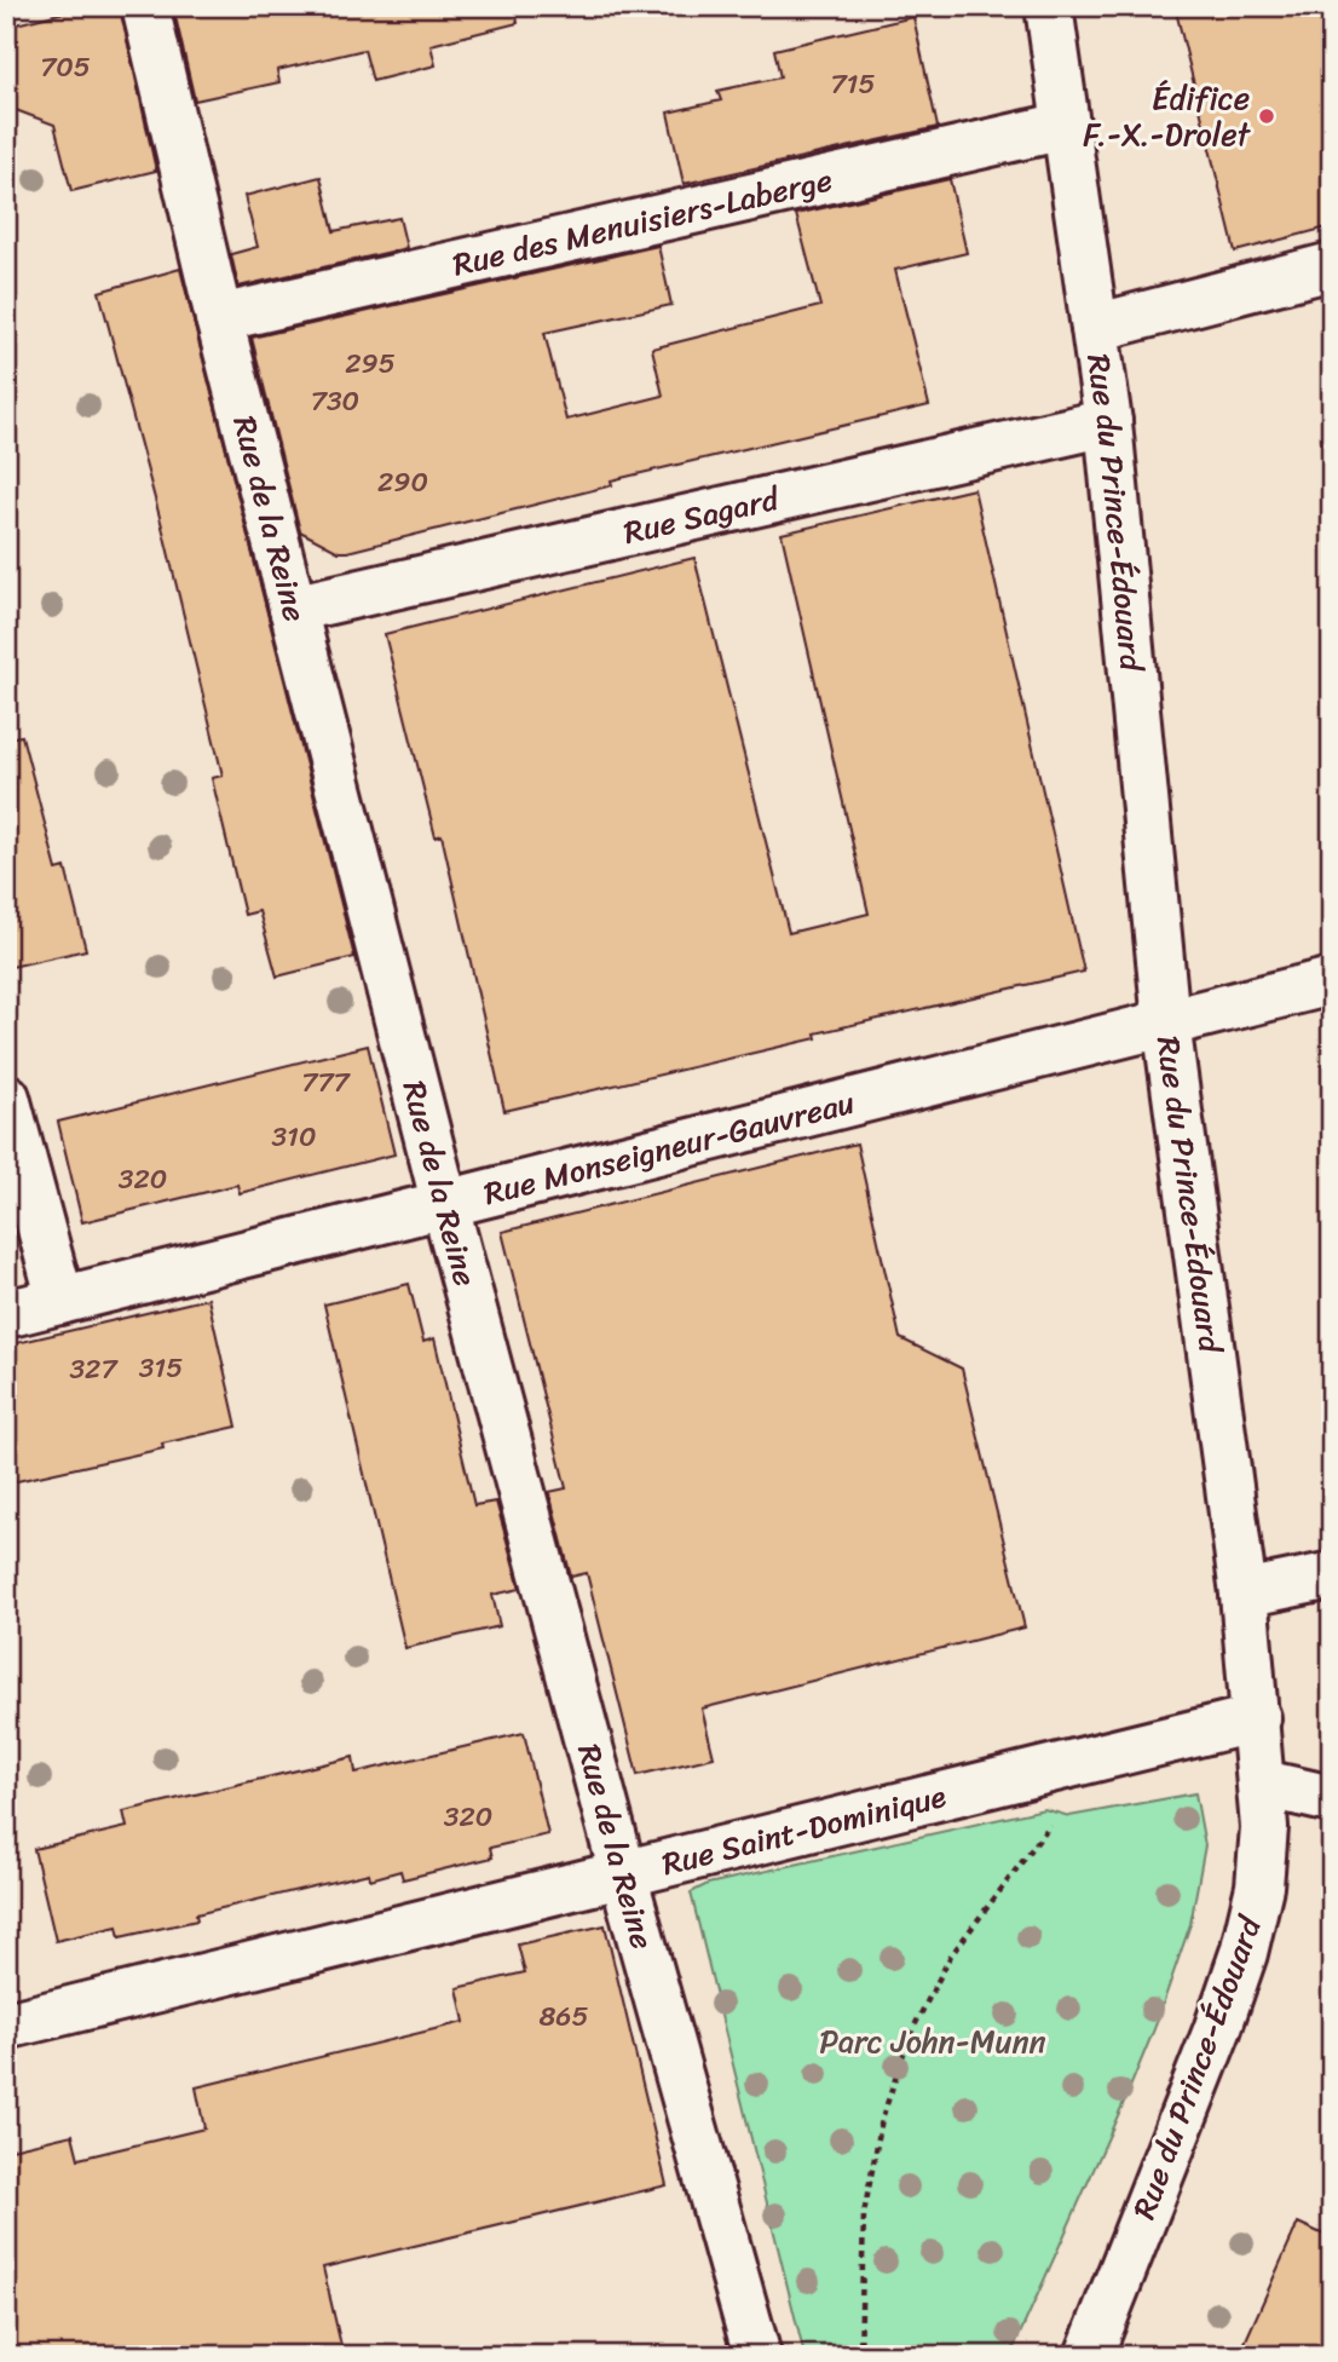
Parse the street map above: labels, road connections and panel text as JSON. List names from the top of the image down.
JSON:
{
  "streets": {
    "street": [
      "Rue des Menuisiers-Laberge",
      "Rue du Prince-Édouard",
      "Rue Sagard",
      "Rue de la Reine",
      "Rue Monseigneur-Gauvreau",
      "Rue Saint-Dominique"
    ]
  },
  "crossings": [
    ["Rue des Menuisiers-Laberge", "Rue du Prince-Édouard"],
    ["Rue des Menuisiers-Laberge", "Rue de la Reine"],
    ["Rue du Prince-Édouard", "Rue Sagard"],
    ["Rue du Prince-Édouard", "Rue Monseigneur-Gauvreau"],
    ["Rue du Prince-Édouard", "Rue Saint-Dominique"],
    ["Rue Sagard", "Rue de la Reine"],
    ["Rue de la Reine", "Rue Monseigneur-Gauvreau"],
    ["Rue de la Reine", "Rue Saint-Dominique"]
  ],
  "parks": ["Parc John-Munn"],
  "places": ["Édifice F.-X.-Drolet"],
  "house_numbers": [
    "705",
    "715",
    "295",
    "730",
    "290",
    "777",
    "310",
    "320",
    "315",
    "327",
    "320",
    "865"
  ]
}
